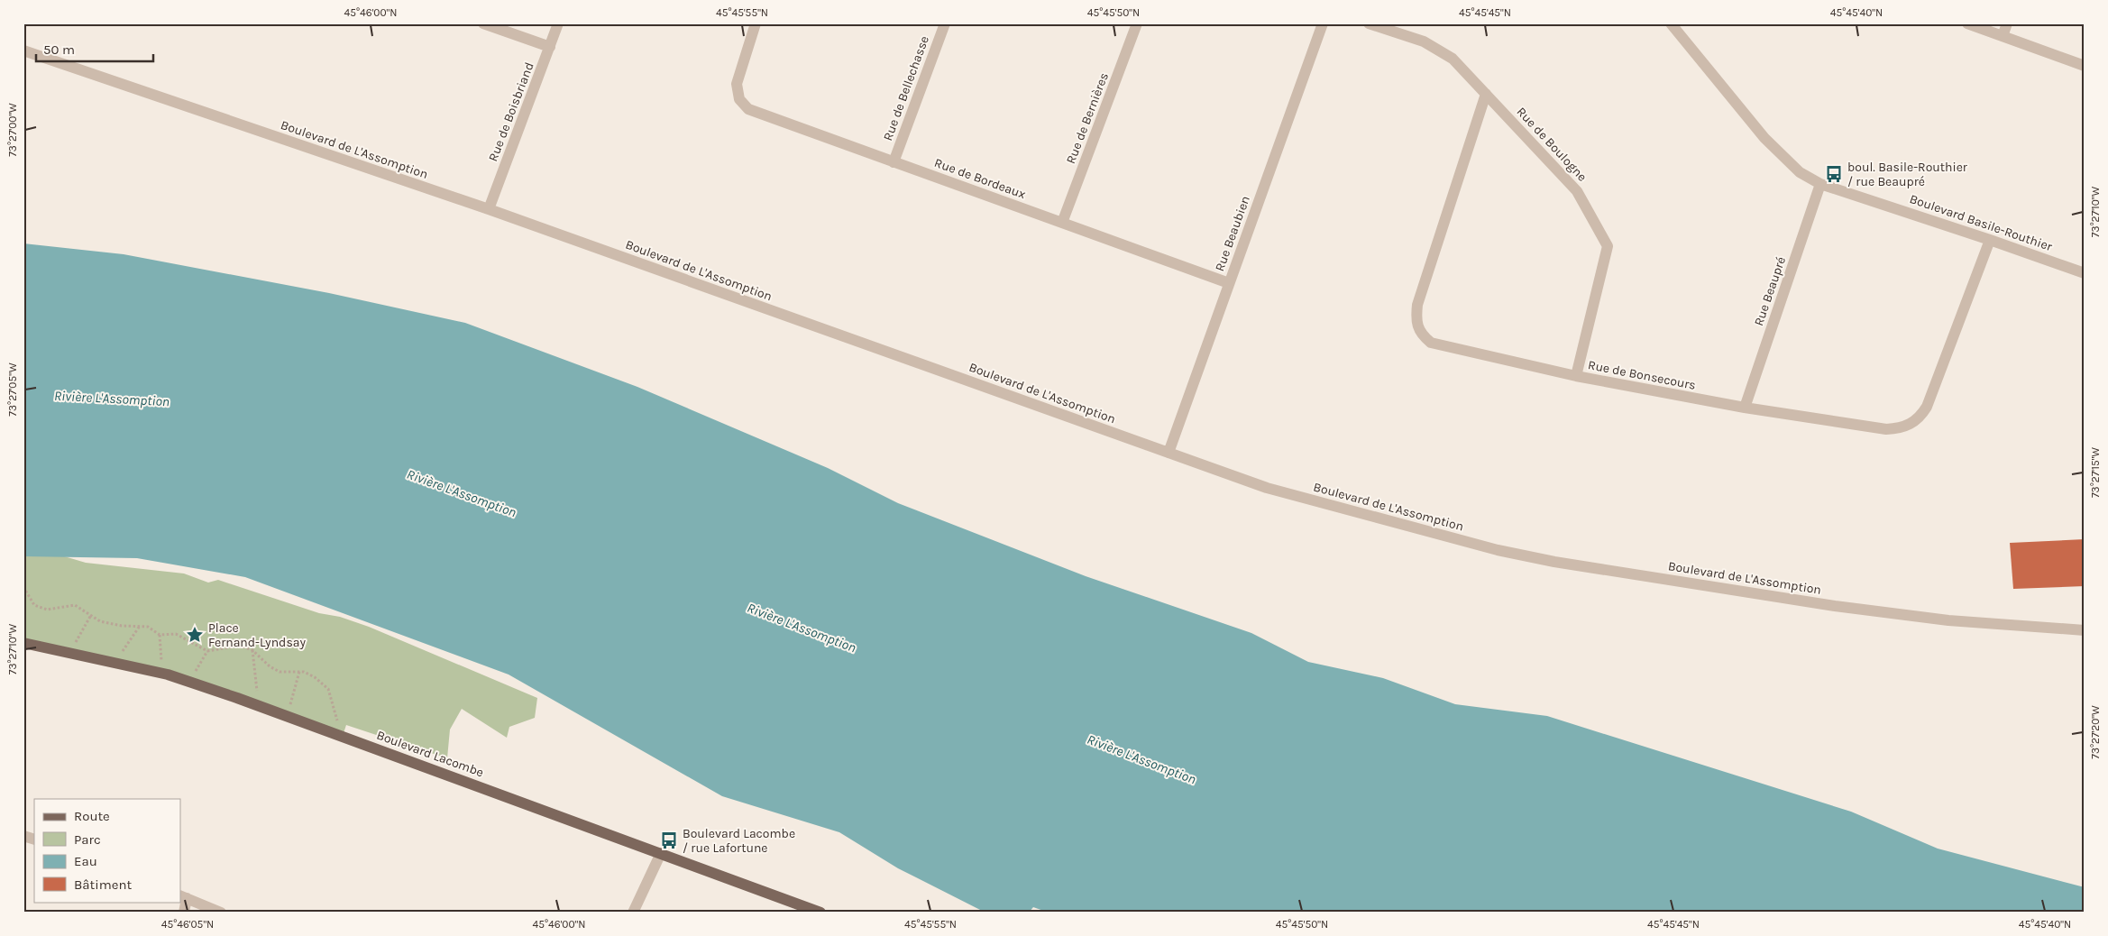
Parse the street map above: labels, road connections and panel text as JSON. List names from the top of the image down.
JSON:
{
  "streets": {
    "main road": ["Boulevard Lacombe"],
    "street": [
      "Rue de Bellechasse",
      "Rue de Boisbriand",
      "Rue de Bernières",
      "Rue de Boulogne",
      "Boulevard de L'Assomption",
      "Rue de Bordeaux",
      "Boulevard Basile-Routhier",
      "Rue Beaubien",
      "Rue Beaupré",
      "Rue de Bonsecours"
    ]
  },
  "crossings": [
    ["Rue de Bellechasse", "Rue de Bordeaux"],
    ["Rue de Boisbriand", "Boulevard de L'Assomption"],
    ["Rue de Bernières", "Rue de Bordeaux"],
    ["Rue de Boulogne", "Rue de Bonsecours"],
    ["Boulevard de L'Assomption", "Rue Beaubien"],
    ["Rue de Bordeaux", "Rue Beaubien"],
    ["Boulevard Basile-Routhier", "Rue Beaupré"],
    ["Boulevard Basile-Routhier", "Rue de Bonsecours"],
    ["Rue Beaupré", "Rue de Bonsecours"]
  ],
  "water": ["Rivière L'Assomption"],
  "places": {
    "bus stop": ["boul. Basile-Routhier / rue Beaupré", "Boulevard Lacombe / rue Lafortune"],
    "place": ["Place Fernand-Lyndsay"]
  },
  "legend": [
    "Route",
    "Parc",
    "Eau",
    "Bâtiment"
  ],
  "scale_bar": "50 m",
  "coordinates": [
    "45°46'00\"N",
    "45°45'55\"N",
    "45°45'50\"N",
    "45°45'45\"N",
    "45°45'40\"N",
    "73°27'00\"W",
    "73°27'10\"W",
    "73°27'05\"W",
    "73°27'15\"W",
    "73°27'20\"W",
    "45°46'05\"N"
  ]
}
